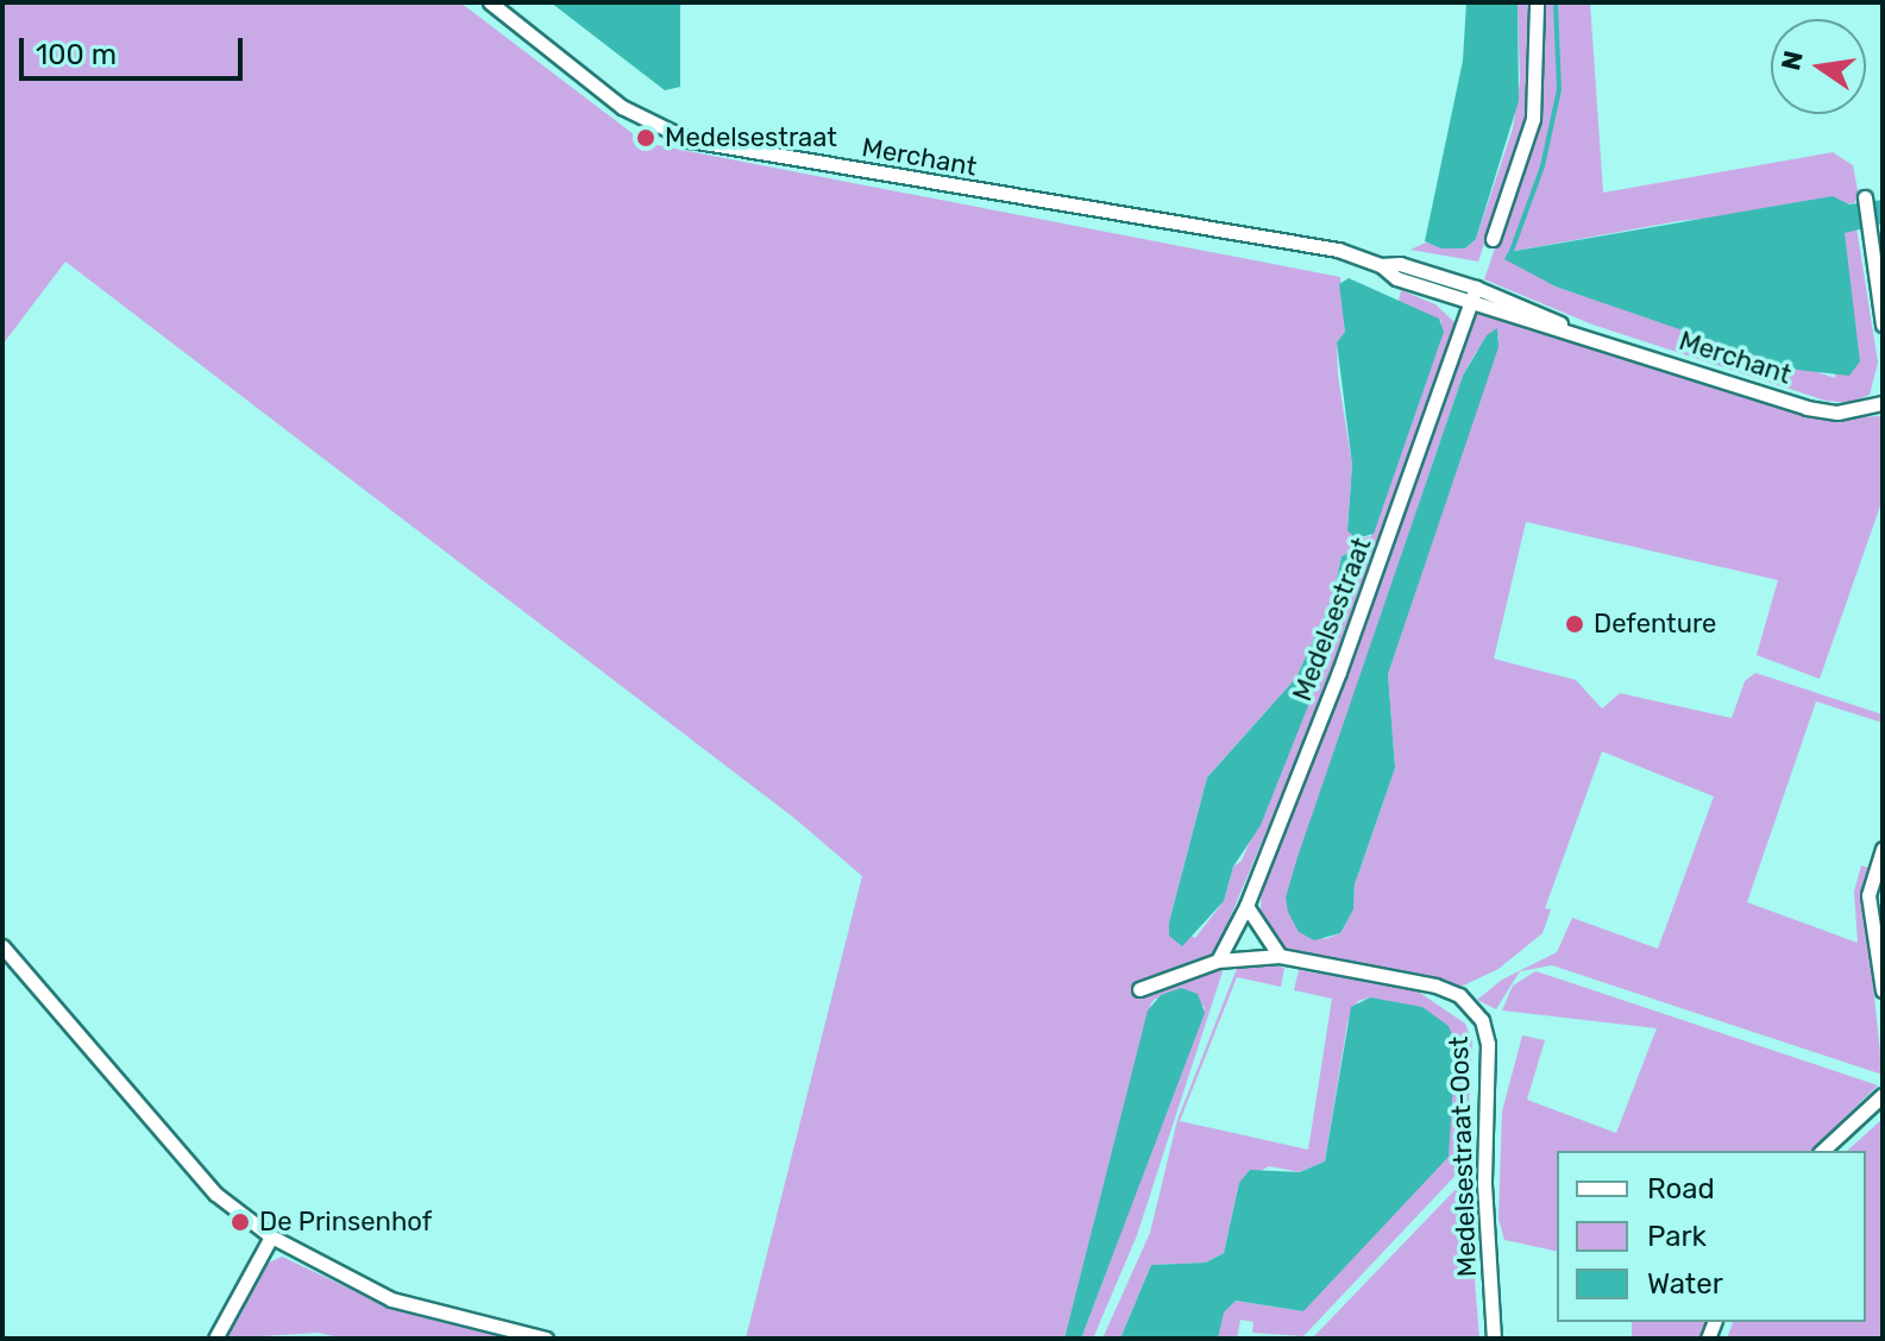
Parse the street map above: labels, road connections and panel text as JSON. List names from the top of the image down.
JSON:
{
  "streets": {
    "street": ["Merchant", "Medelsestraat", "Medelsestraat-Oost"]
  },
  "crossings": [
    ["Merchant", "Medelsestraat"],
    ["Medelsestraat", "Medelsestraat-Oost"]
  ],
  "places": ["Medelsestraat", "Defenture", "De Prinsenhof"],
  "legend": ["Road", "Park", "Water"],
  "scale_bar": "100 m",
  "north": "left"
}
